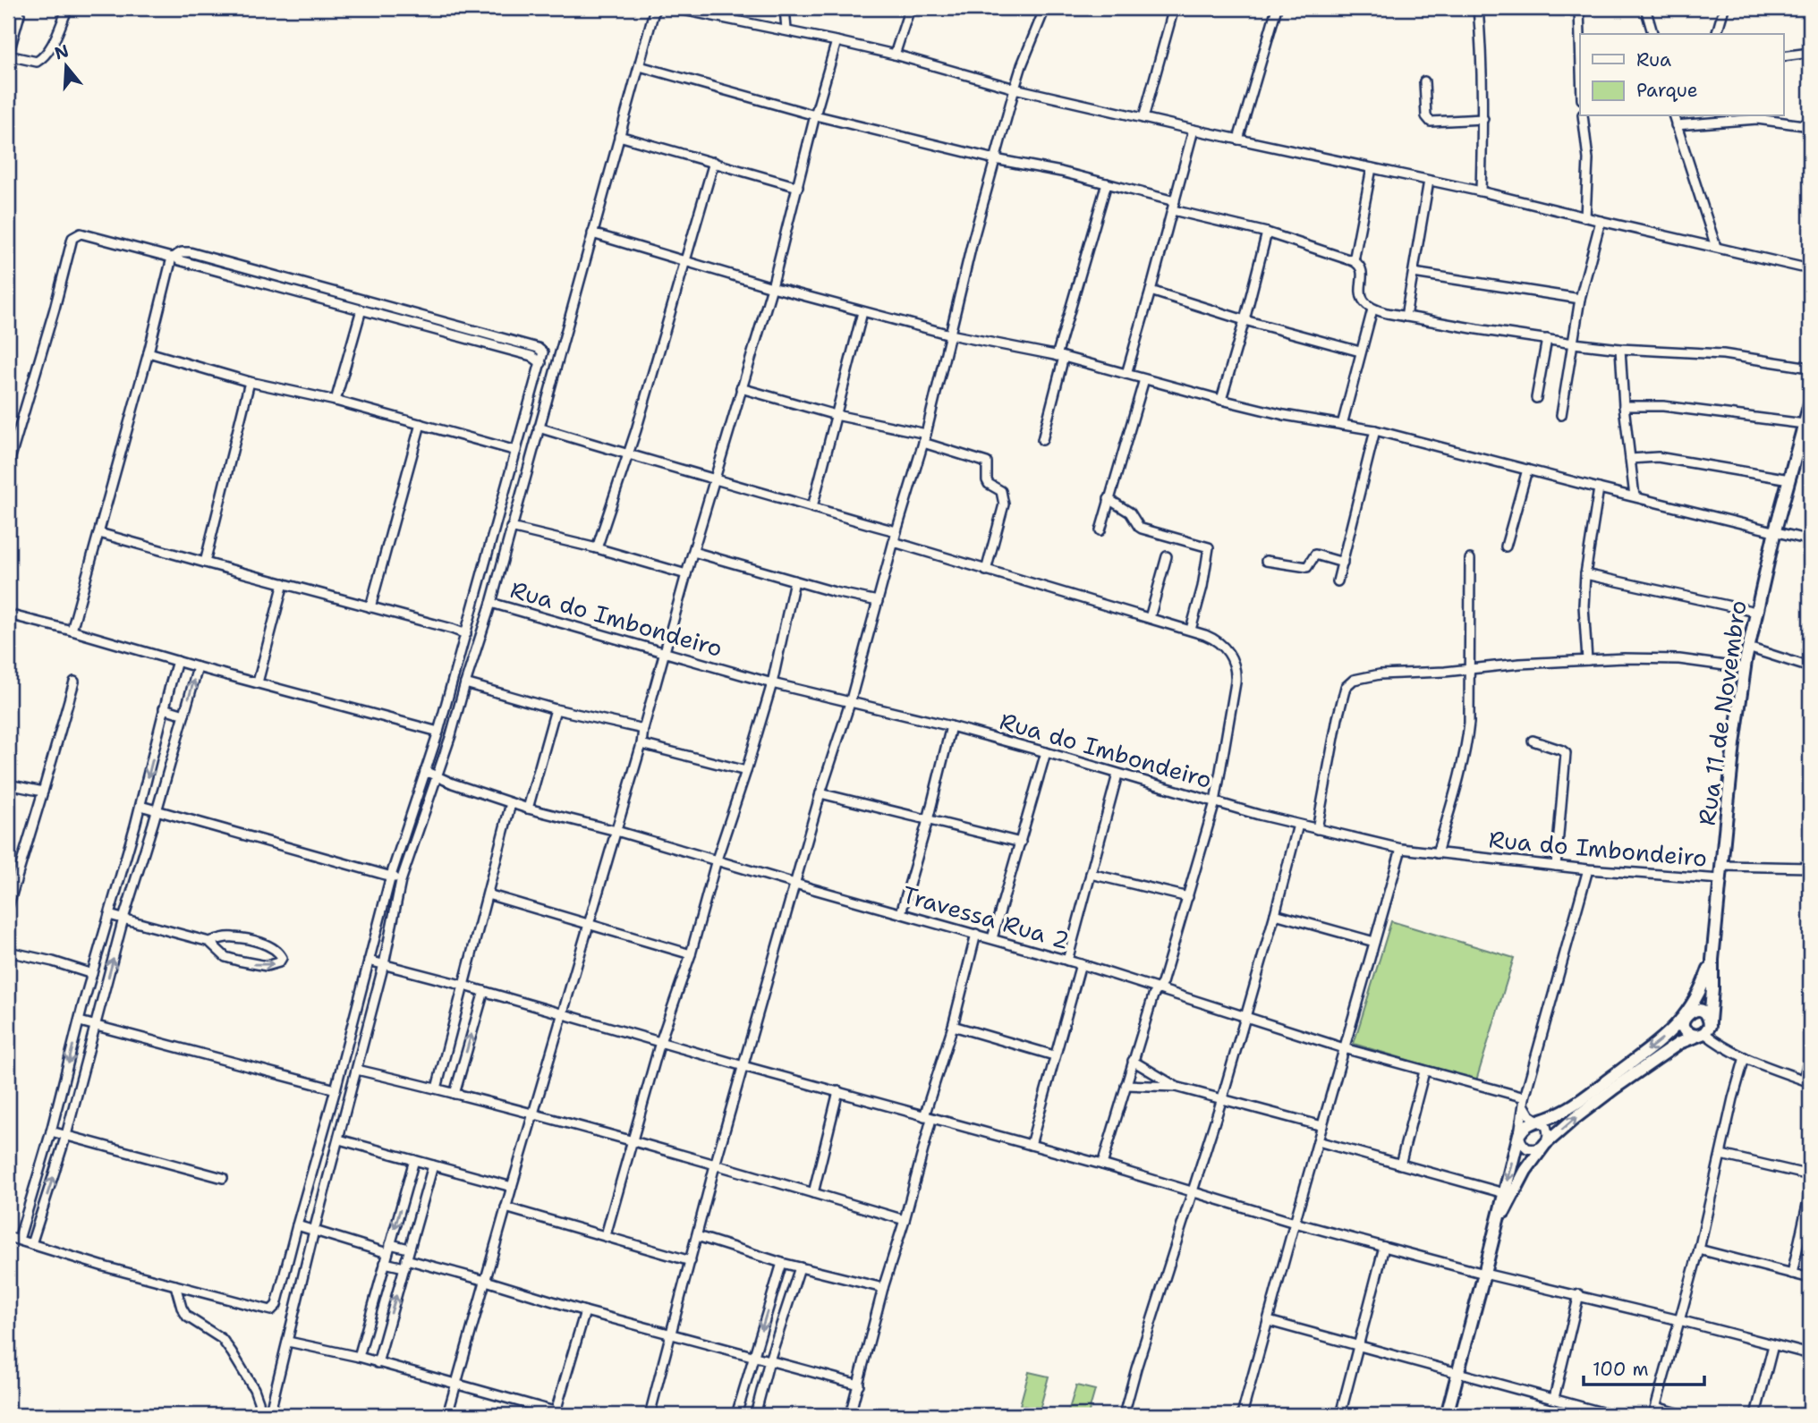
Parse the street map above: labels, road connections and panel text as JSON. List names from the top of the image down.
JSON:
{
  "streets": {
    "main road": ["Rua 11 de Novembro"],
    "street": ["Rua do Imbondeiro", "Travessa Rua 2"]
  },
  "crossings": [
    ["Rua do Imbondeiro", "Rua 11 de Novembro"]
  ],
  "legend": ["Rua", "Parque"],
  "scale_bar": "100 m",
  "north": "top"
}
